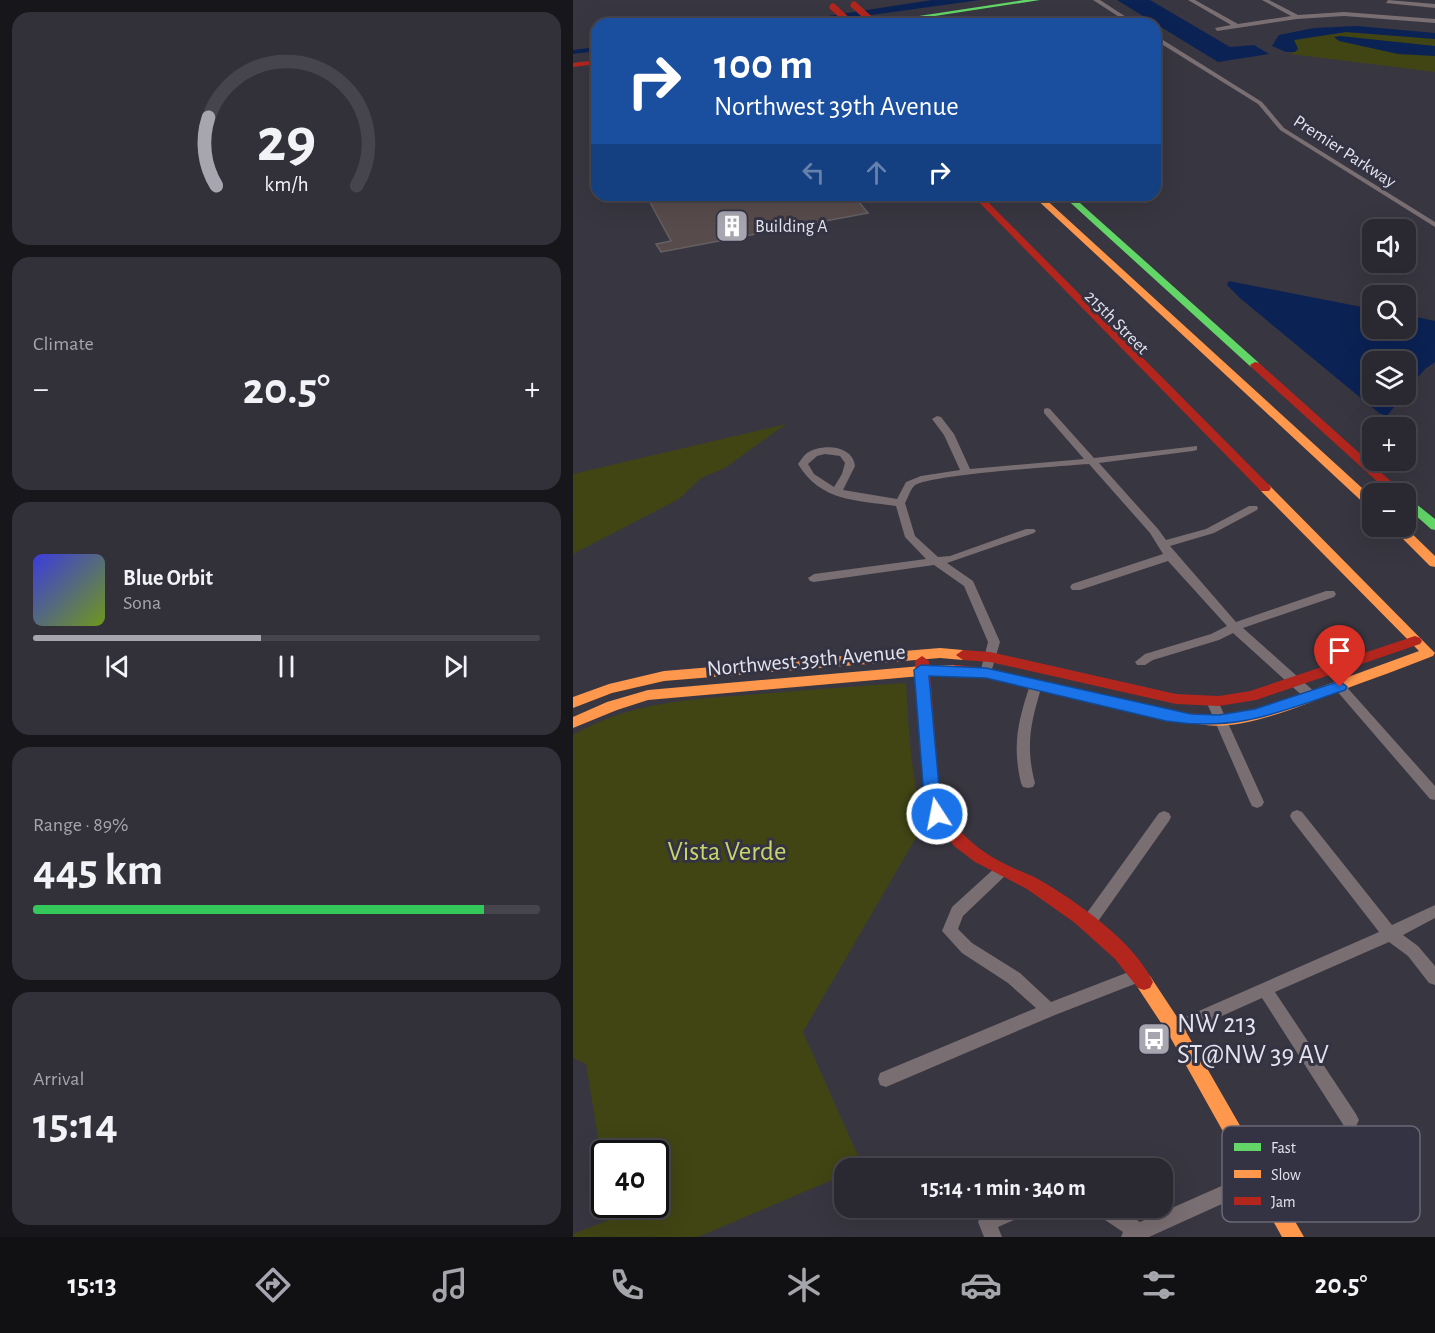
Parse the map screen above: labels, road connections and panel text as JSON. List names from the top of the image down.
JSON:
{
  "streets": {
    "main road": ["215th Street", "Northwest 39th Avenue"],
    "street": ["Premier Parkway"]
  },
  "crossings": [
    ["215th Street", "Northwest 39th Avenue"]
  ],
  "parks": ["Vista Verde"],
  "places": {
    "building": ["Building A"],
    "bus stop": ["NW 213 ST@NW 39 AV"]
  },
  "legend": ["Fast", "Slow", "Jam"],
  "page": {
    "turn": ["100 m", "Northwest 39th Avenue"],
    "map_buttons": ["+", "−"],
    "tile": [
      "Climate",
      ["Range · 89%", "445 km"],
      ["Arrival", "15:14"]
    ],
    "heat": ["−", "20.5°", "+"],
    "song": ["Blue Orbit", "Sona"],
    "limit": "40",
    "trip": "15:14 · 1 min · 340 m",
    "tabs": ["15:13", "20.5°"],
    "gauge": ["29", "km/h"]
  }
}
